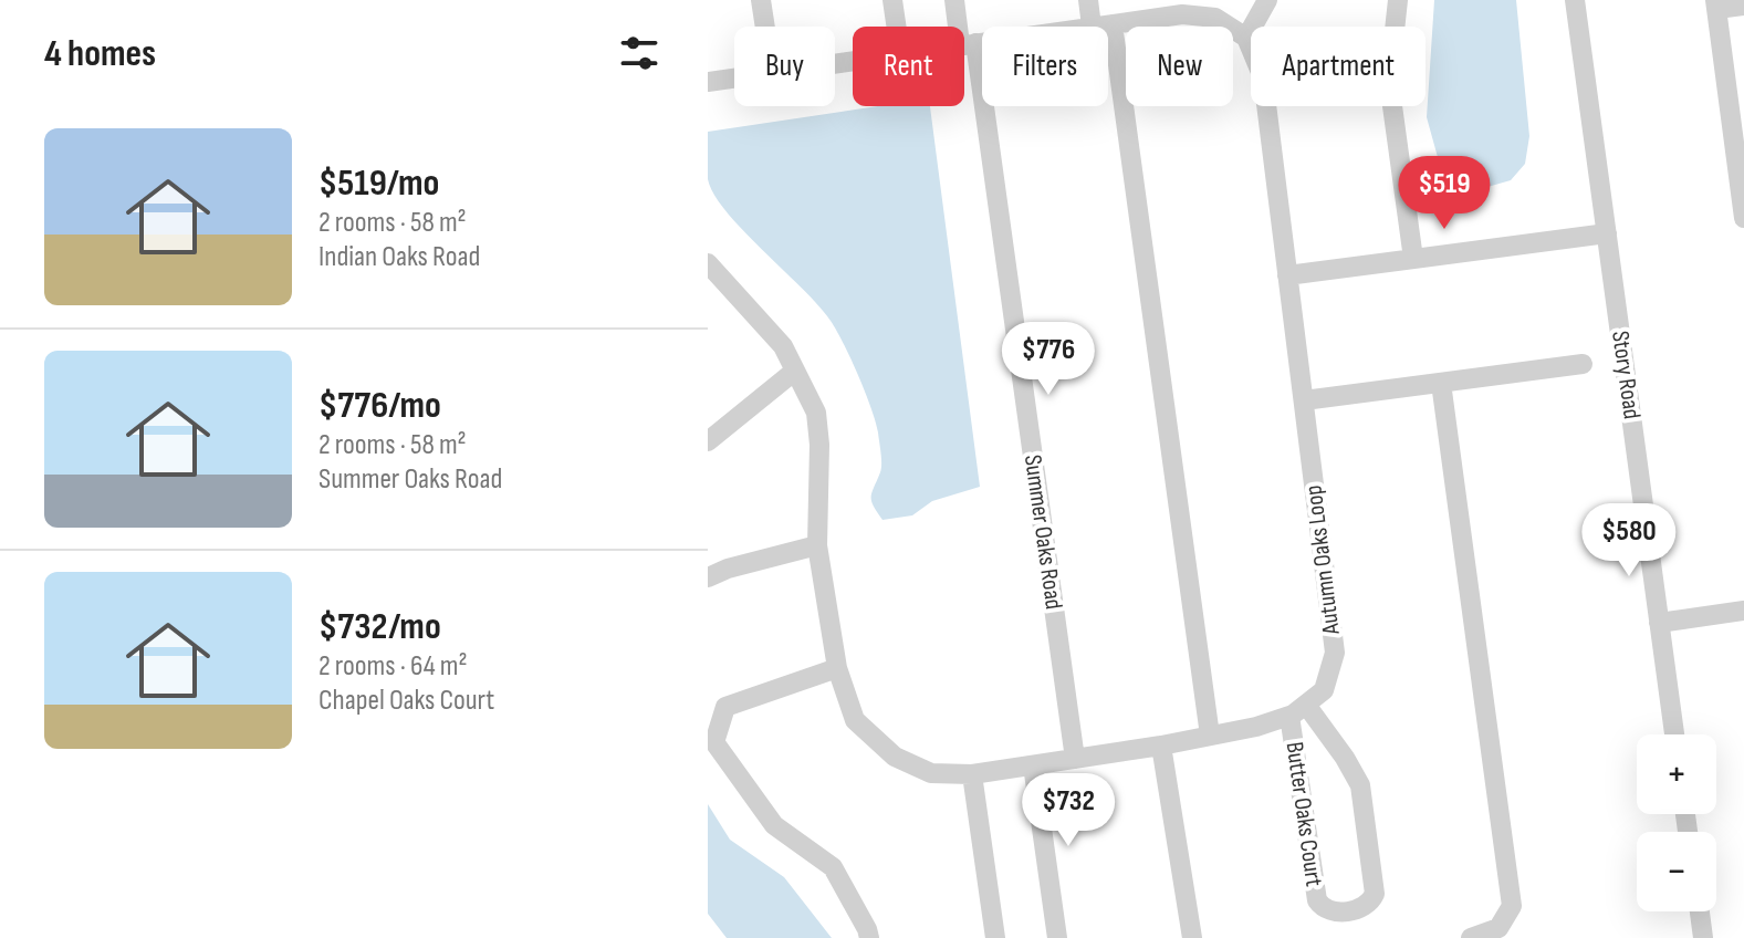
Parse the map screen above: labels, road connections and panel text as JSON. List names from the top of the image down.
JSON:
{
  "streets": {
    "street": [
      "Story Road",
      "Summer Oaks Road",
      "Autumn Oaks Loop",
      "Butter Oaks Court"
    ]
  },
  "crossings": [
    ["Autumn Oaks Loop", "Butter Oaks Court"]
  ],
  "page": {
    "heading": "4 homes",
    "chip": [
      "Buy",
      "Rent",
      "Filters",
      "New",
      "Apartment"
    ],
    "list": [
      {
        "name": "$519/mo",
        "note": "2 rooms · 58 m² · Indian Oaks Road"
      },
      {
        "name": "$776/mo",
        "note": "2 rooms · 58 m² · Summer Oaks Road"
      },
      {
        "name": "$732/mo",
        "note": "2 rooms · 64 m² · Chapel Oaks Court"
      }
    ],
    "price": [
      "$519",
      "$776",
      "$580",
      "$732"
    ],
    "map_buttons": ["+", "−"]
  }
}
